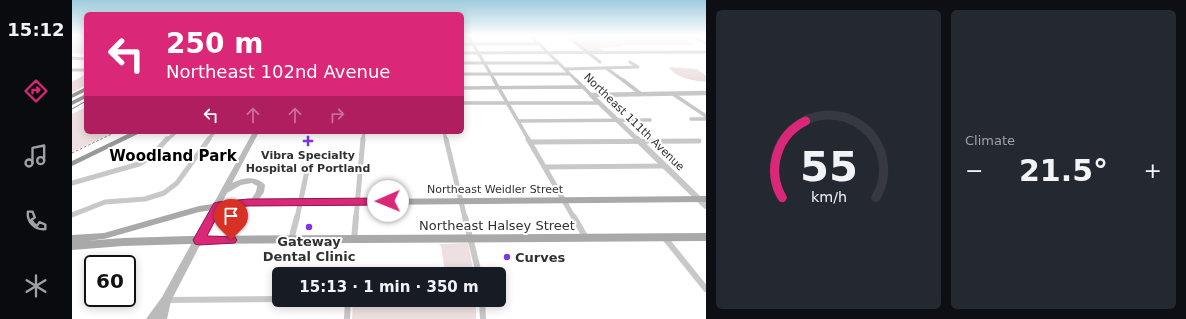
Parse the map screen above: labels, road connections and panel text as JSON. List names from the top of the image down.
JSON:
{
  "streets": {
    "main road": ["Northeast Weidler Street", "Northeast Halsey Street"],
    "street": ["Northeast 111th Avenue"]
  },
  "crossings": [
    ["Northeast 111th Avenue", "Northeast Weidler Street"]
  ],
  "districts": ["Woodland Park"],
  "places": {
    "health": ["Vibra Specialty Hospital of Portland"],
    "other": ["Gateway Dental Clinic", "Curves"]
  },
  "page": {
    "tabs": "15:12",
    "tile": "Climate",
    "turn": ["250 m", "Northeast 102nd Avenue"],
    "heat": ["−", "21.5°", "+"],
    "limit": "60",
    "trip": "15:13 · 1 min · 350 m",
    "gauge": ["55", "km/h"]
  }
}
